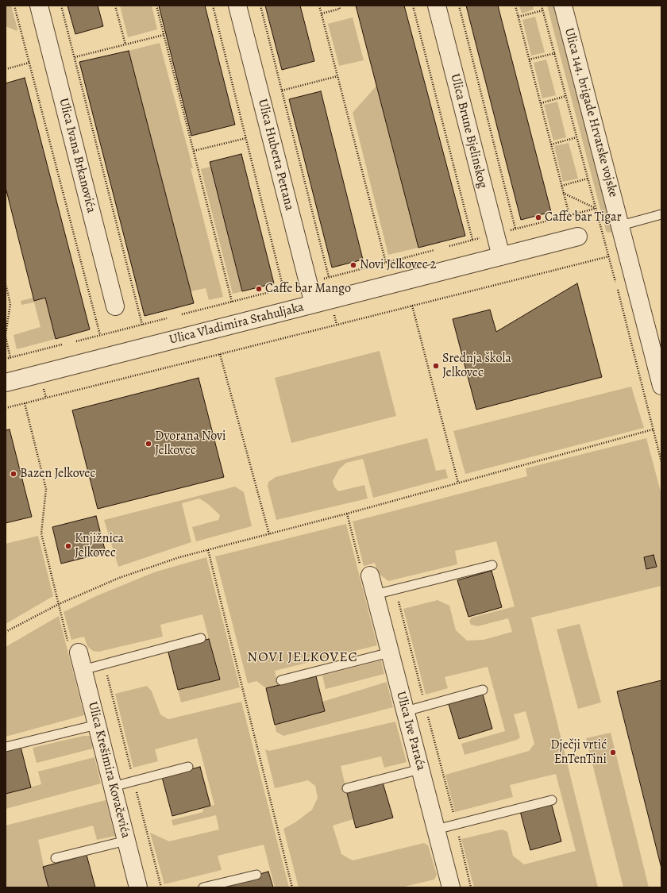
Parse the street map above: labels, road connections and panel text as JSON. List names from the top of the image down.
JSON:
{
  "streets": {
    "street": [
      "Ulica 144. brigade Hrvatske vojske",
      "Ulica Brune Bjelinskog",
      "Ulica Huberta Pettana",
      "Ulica Ivana Brkanovića",
      "Ulica Vladimira Stahuljaka",
      "Ulica Ive Paraća",
      "Ulica Krešimira Kovačevića"
    ]
  },
  "crossings": [
    ["Ulica Brune Bjelinskog", "Ulica Vladimira Stahuljaka"],
    ["Ulica Huberta Pettana", "Ulica Vladimira Stahuljaka"]
  ],
  "districts": ["NOVI JELKOVEC"],
  "places": [
    "Caffe bar Tigar",
    "Novi Jelkovec 2",
    "Caffe bar Mango",
    "Srednja škola Jelkovec",
    "Dvorana Novi Jelkovec",
    "Bazen Jelkovec",
    "Knjižnica Jelkovec",
    "Dječji vrtić EnTenTini"
  ]
}
